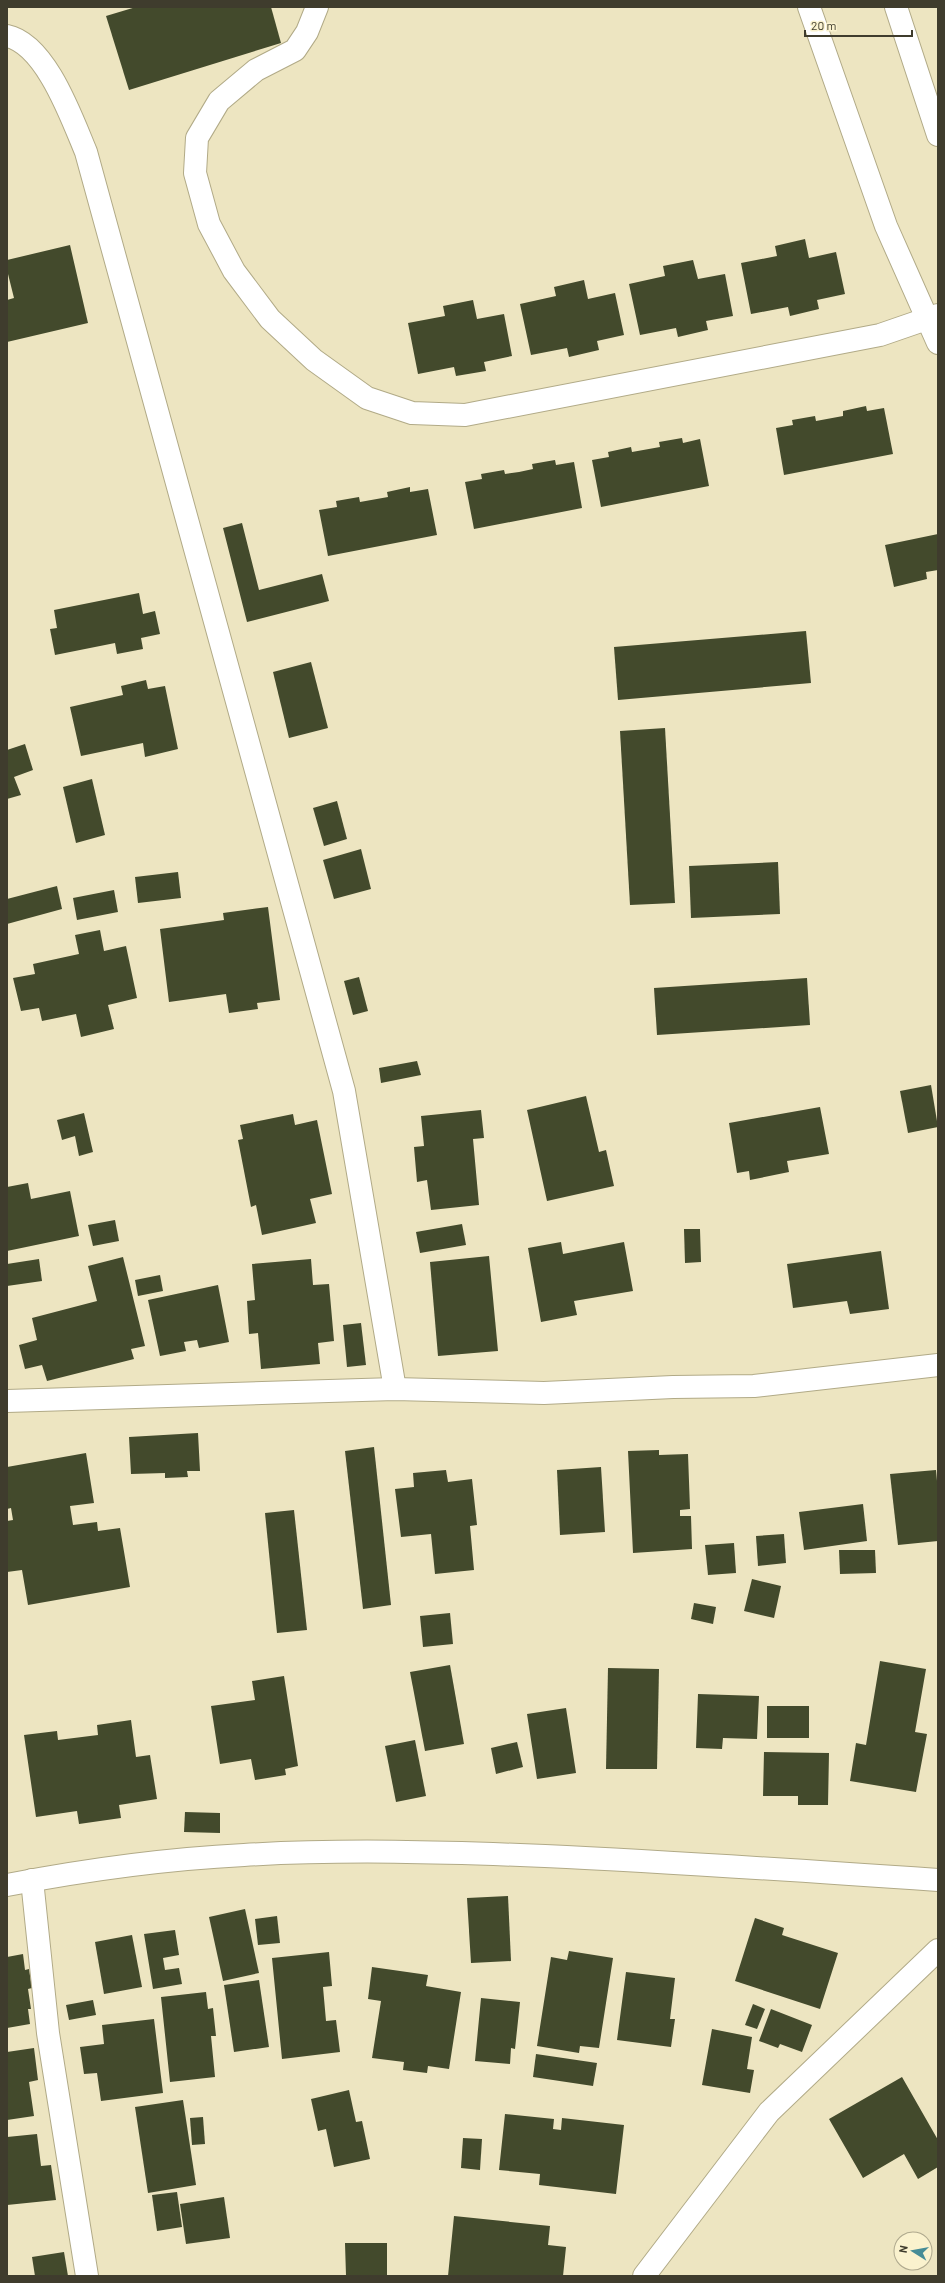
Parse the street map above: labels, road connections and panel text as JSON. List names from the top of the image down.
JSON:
{
  "scale_bar": "20 m",
  "north": "left"
}
